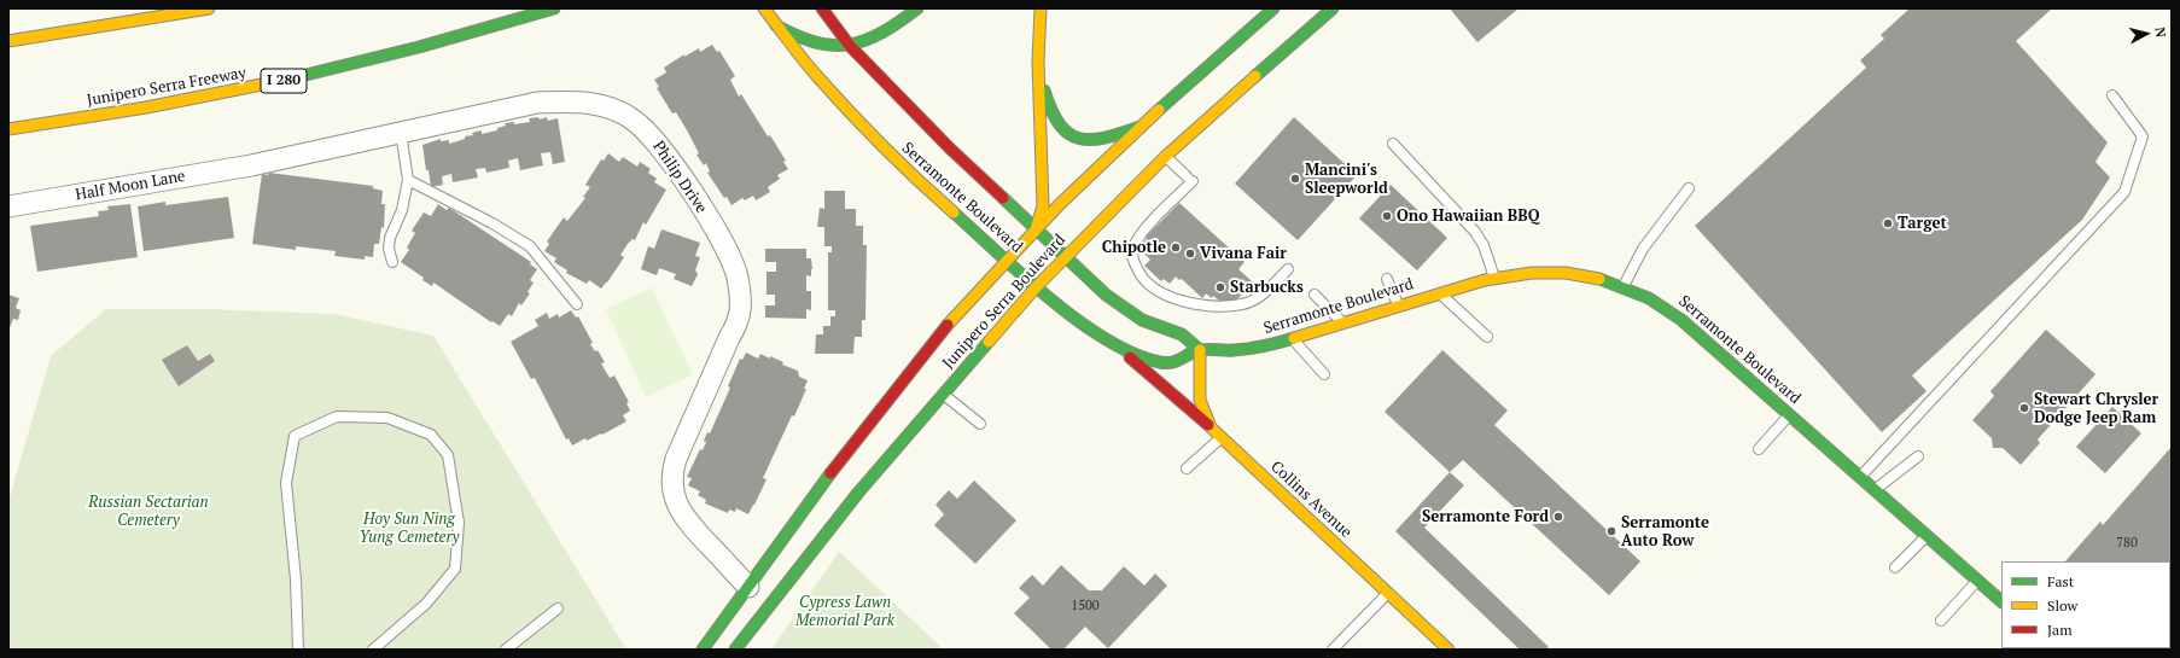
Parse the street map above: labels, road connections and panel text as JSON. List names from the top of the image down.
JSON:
{
  "streets": {
    "main road": [
      "I 280",
      "Junipero Serra Freeway",
      "Serramonte Boulevard",
      "Junipero Serra Boulevard",
      "Collins Avenue"
    ],
    "street": ["Philip Drive", "Half Moon Lane"]
  },
  "crossings": [
    ["Philip Drive", "Half Moon Lane"],
    ["Philip Drive", "Junipero Serra Boulevard"],
    ["Serramonte Boulevard", "Junipero Serra Boulevard"],
    ["Serramonte Boulevard", "Collins Avenue"]
  ],
  "parks": ["Russian Sectarian Cemetery", "Hoy Sun Ning Yung Cemetery", "Cypress Lawn Memorial Park"],
  "places": [
    "Mancini's Sleepworld",
    "Ono Hawaiian BBQ",
    "Target",
    "Chipotle",
    "Vivana Fair",
    "Starbucks",
    "Stewart Chrysler Dodge Jeep Ram",
    "Serramonte Ford",
    "Serramonte Auto Row"
  ],
  "house_numbers": ["780", "1500"],
  "legend": ["Fast", "Slow", "Jam"],
  "north": "right"
}
